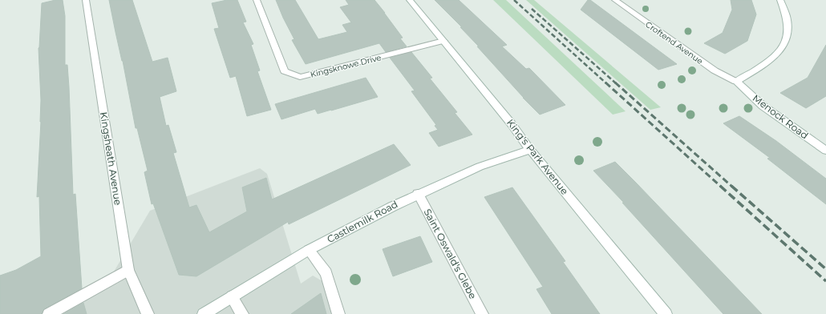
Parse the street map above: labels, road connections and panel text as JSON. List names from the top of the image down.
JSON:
{
  "streets": {
    "street": [
      "Croftend Avenue",
      "Kingsknowe Drive",
      "Menock Road",
      "King's Park Avenue",
      "Kingsheath Avenue",
      "Castlemilk Road",
      "Saint Oswald's Glebe"
    ]
  },
  "crossings": [
    ["Croftend Avenue", "Menock Road"],
    ["Kingsknowe Drive", "King's Park Avenue"],
    ["King's Park Avenue", "Castlemilk Road"],
    ["Castlemilk Road", "Saint Oswald's Glebe"]
  ]
}
